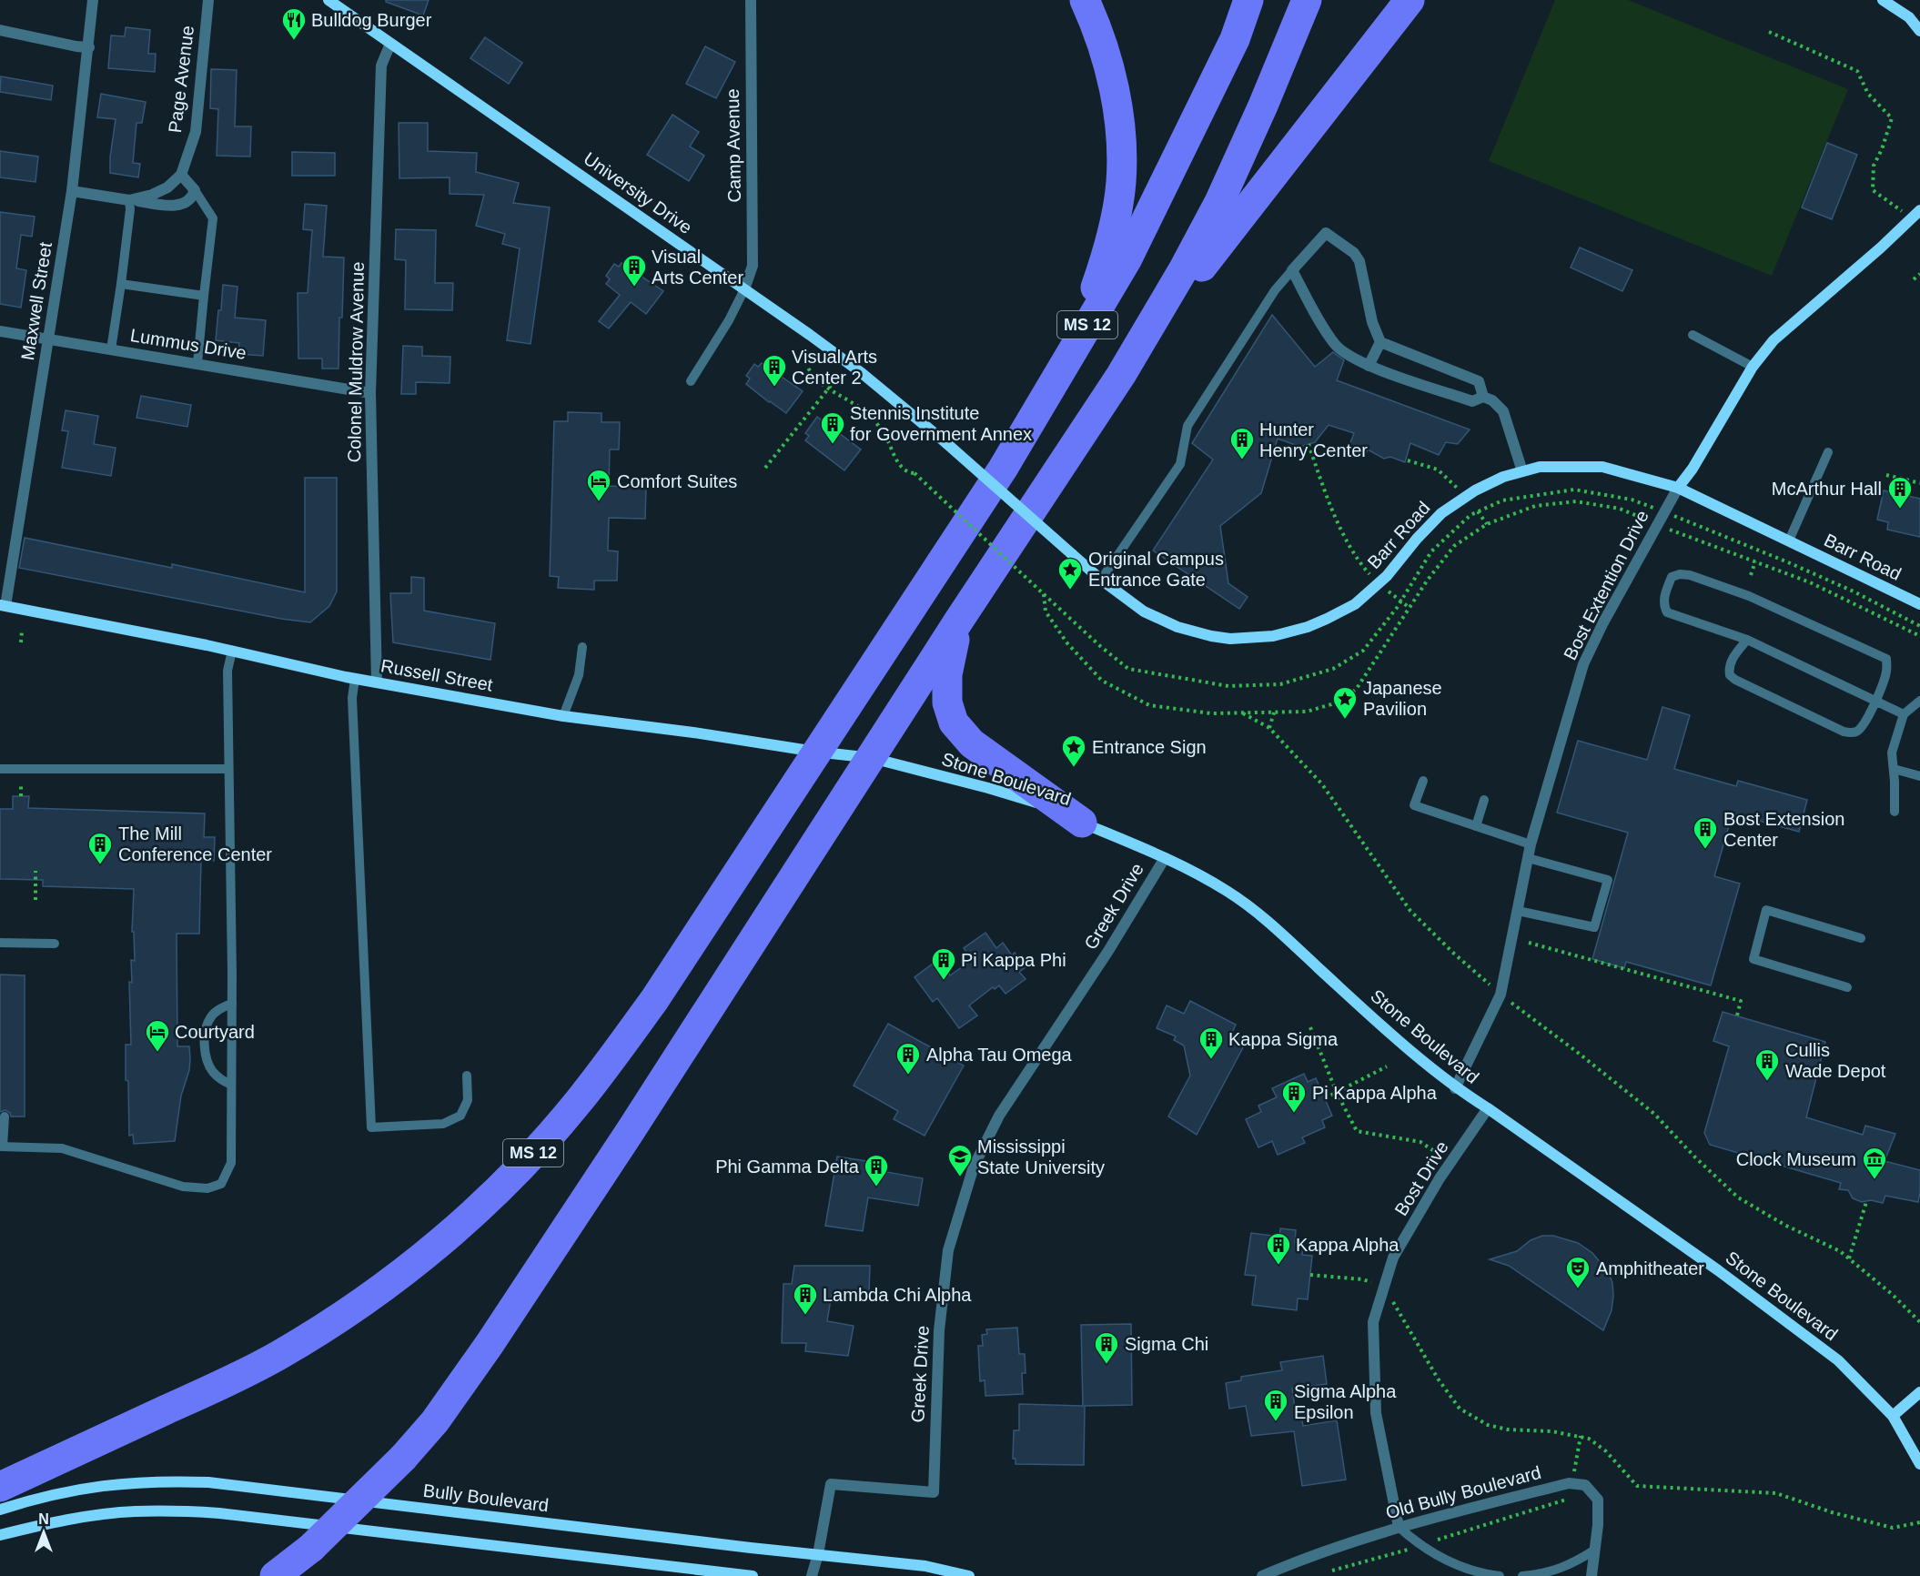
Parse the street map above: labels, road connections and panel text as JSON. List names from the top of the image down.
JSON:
{
  "streets": {
    "main road": ["MS 12"],
    "street": [
      "Page Avenue",
      "Camp Avenue",
      "University Drive",
      "Maxwell Street",
      "Lummus Drive",
      "Colonel Muldrow Avenue",
      "Barr Road",
      "Bost Extention Drive",
      "Russell Street",
      "Stone Boulevard",
      "Greek Drive",
      "Bost Drive",
      "Old Bully Boulevard",
      "Bully Boulevard"
    ]
  },
  "crossings": [
    ["Camp Avenue", "University Drive"],
    ["University Drive", "Colonel Muldrow Avenue"],
    ["University Drive", "Barr Road"],
    ["Maxwell Street", "Lummus Drive"],
    ["Maxwell Street", "Russell Street"],
    ["MS 12", "Russell Street"],
    ["MS 12", "Stone Boulevard"],
    ["Lummus Drive", "Colonel Muldrow Avenue"],
    ["Colonel Muldrow Avenue", "Russell Street"],
    ["Barr Road", "Bost Extention Drive"],
    ["Bost Extention Drive", "Stone Boulevard"],
    ["Russell Street", "Stone Boulevard"],
    ["Stone Boulevard", "Greek Drive"],
    ["Stone Boulevard", "Bost Drive"],
    ["Greek Drive", "Bully Boulevard"],
    ["Bost Drive", "Old Bully Boulevard"]
  ],
  "places": {
    "restaurant": ["Bulldog Burger"],
    "building": [
      "Visual Arts Center",
      "Visual Arts Center 2",
      "Stennis Institute for Government Annex",
      "Hunter Henry Center",
      "McArthur Hall",
      "Bost Extension Center",
      "The Mill Conference Center",
      "Pi Kappa Phi",
      "Kappa Sigma",
      "Alpha Tau Omega",
      "Cullis Wade Depot",
      "Pi Kappa Alpha",
      "Phi Gamma Delta",
      "Kappa Alpha",
      "Lambda Chi Alpha",
      "Sigma Chi",
      "Sigma Alpha Epsilon"
    ],
    "hotel": ["Comfort Suites", "Courtyard"],
    "place": ["Original Campus Entrance Gate", "Japanese Pavilion", "Entrance Sign"],
    "school or university": ["Mississippi State University"],
    "museum": ["Clock Museum"],
    "theatre": ["Amphitheater"]
  },
  "north": "top"
}
